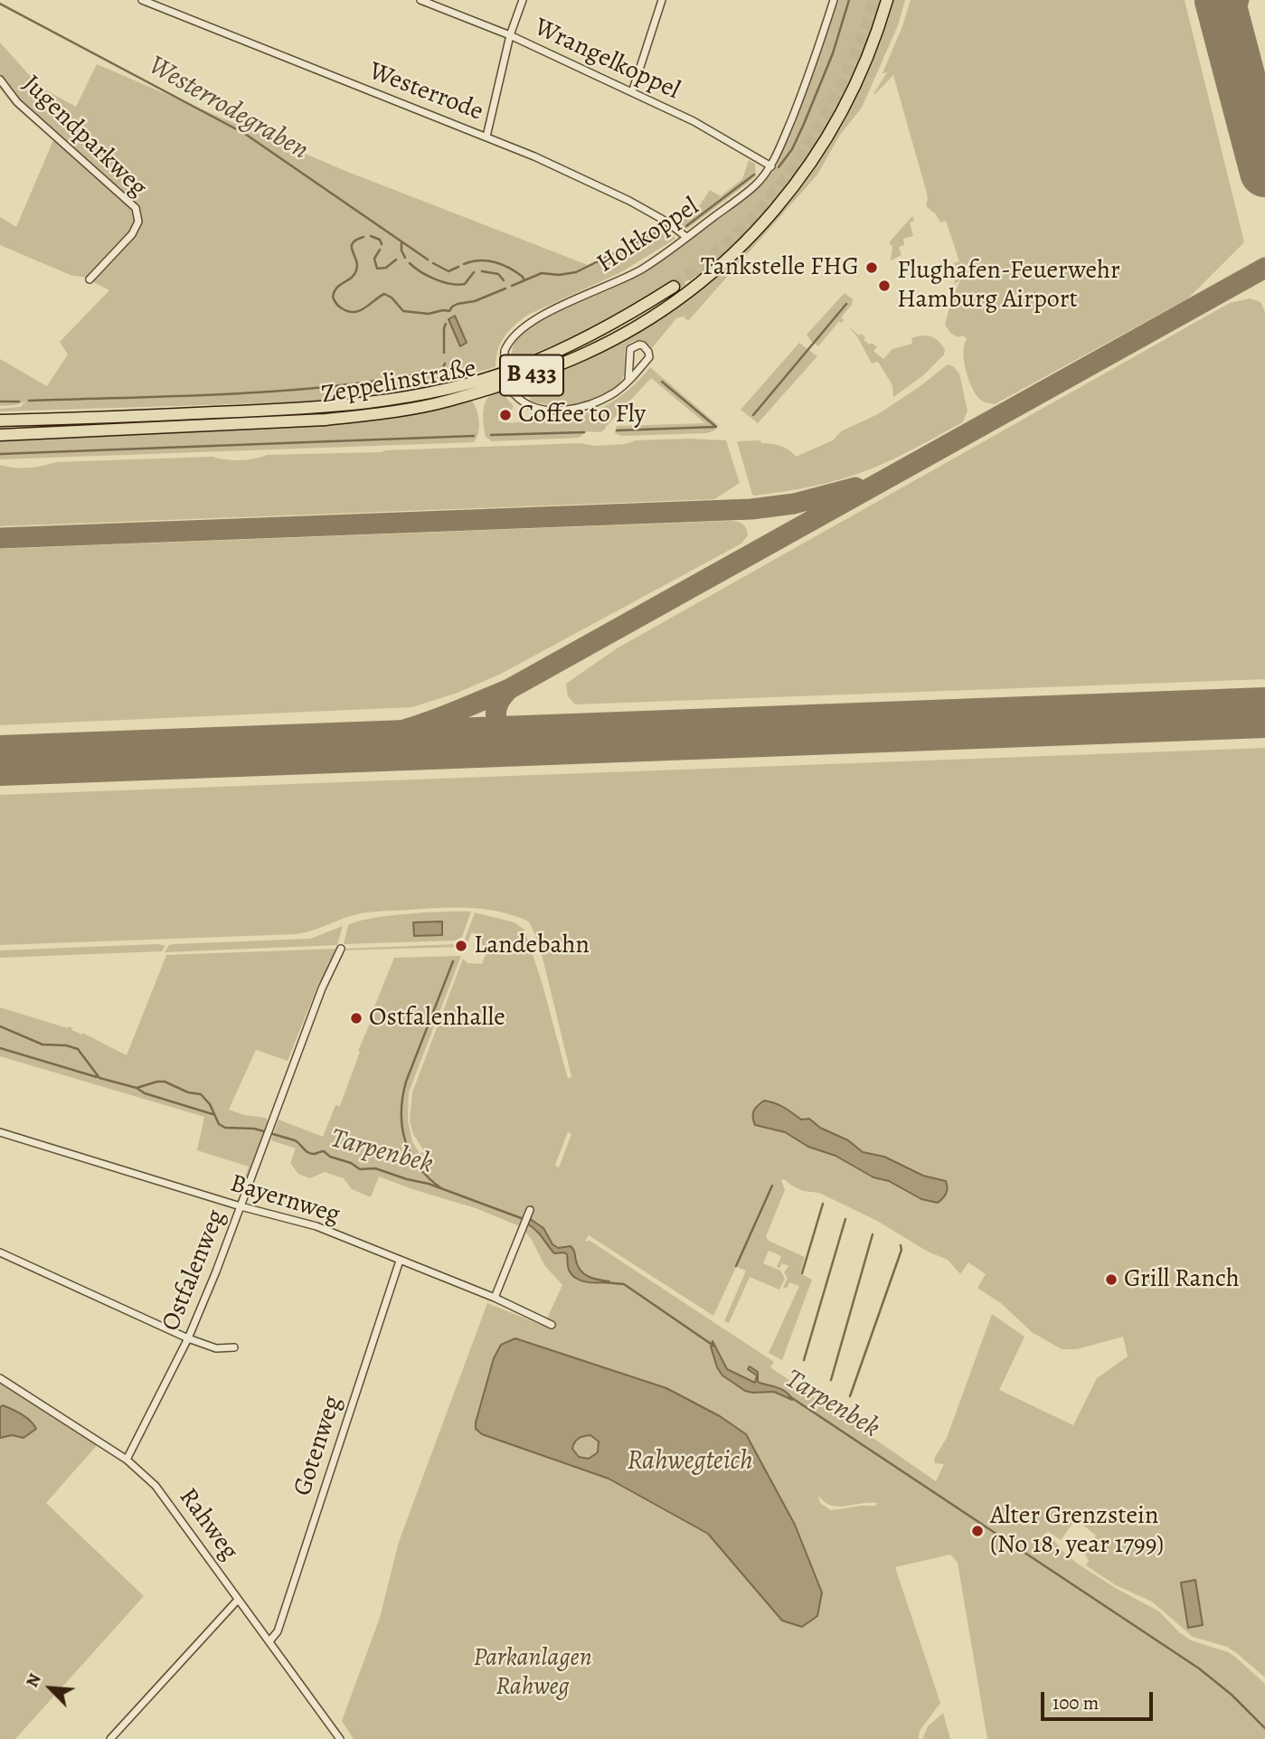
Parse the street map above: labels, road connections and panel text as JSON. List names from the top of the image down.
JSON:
{
  "streets": {
    "highway": ["B 433", "Zeppelinstraße"],
    "street": [
      "Wrangelkoppel",
      "Westerrode",
      "Jugendparkweg",
      "Holtkoppel",
      "Bayernweg",
      "Ostfalenweg",
      "Gotenweg",
      "Rahweg"
    ]
  },
  "crossings": [
    ["Wrangelkoppel", "Holtkoppel"],
    ["Westerrode", "Holtkoppel"],
    ["Bayernweg", "Ostfalenweg"],
    ["Bayernweg", "Gotenweg"],
    ["Ostfalenweg", "Rahweg"],
    ["Gotenweg", "Rahweg"]
  ],
  "water": ["Westerrodegraben", "Tarpenbek", "Rahwegteich"],
  "parks": ["Parkanlagen Rahweg"],
  "places": [
    "Tankstelle FHG",
    "Flughafen-Feuerwehr Hamburg Airport",
    "Coffee to Fly",
    "Landebahn",
    "Ostfalenhalle",
    "Grill Ranch",
    "Alter Grenzstein (No 18, year 1799)"
  ],
  "scale_bar": "100 m",
  "north": "top left"
}
